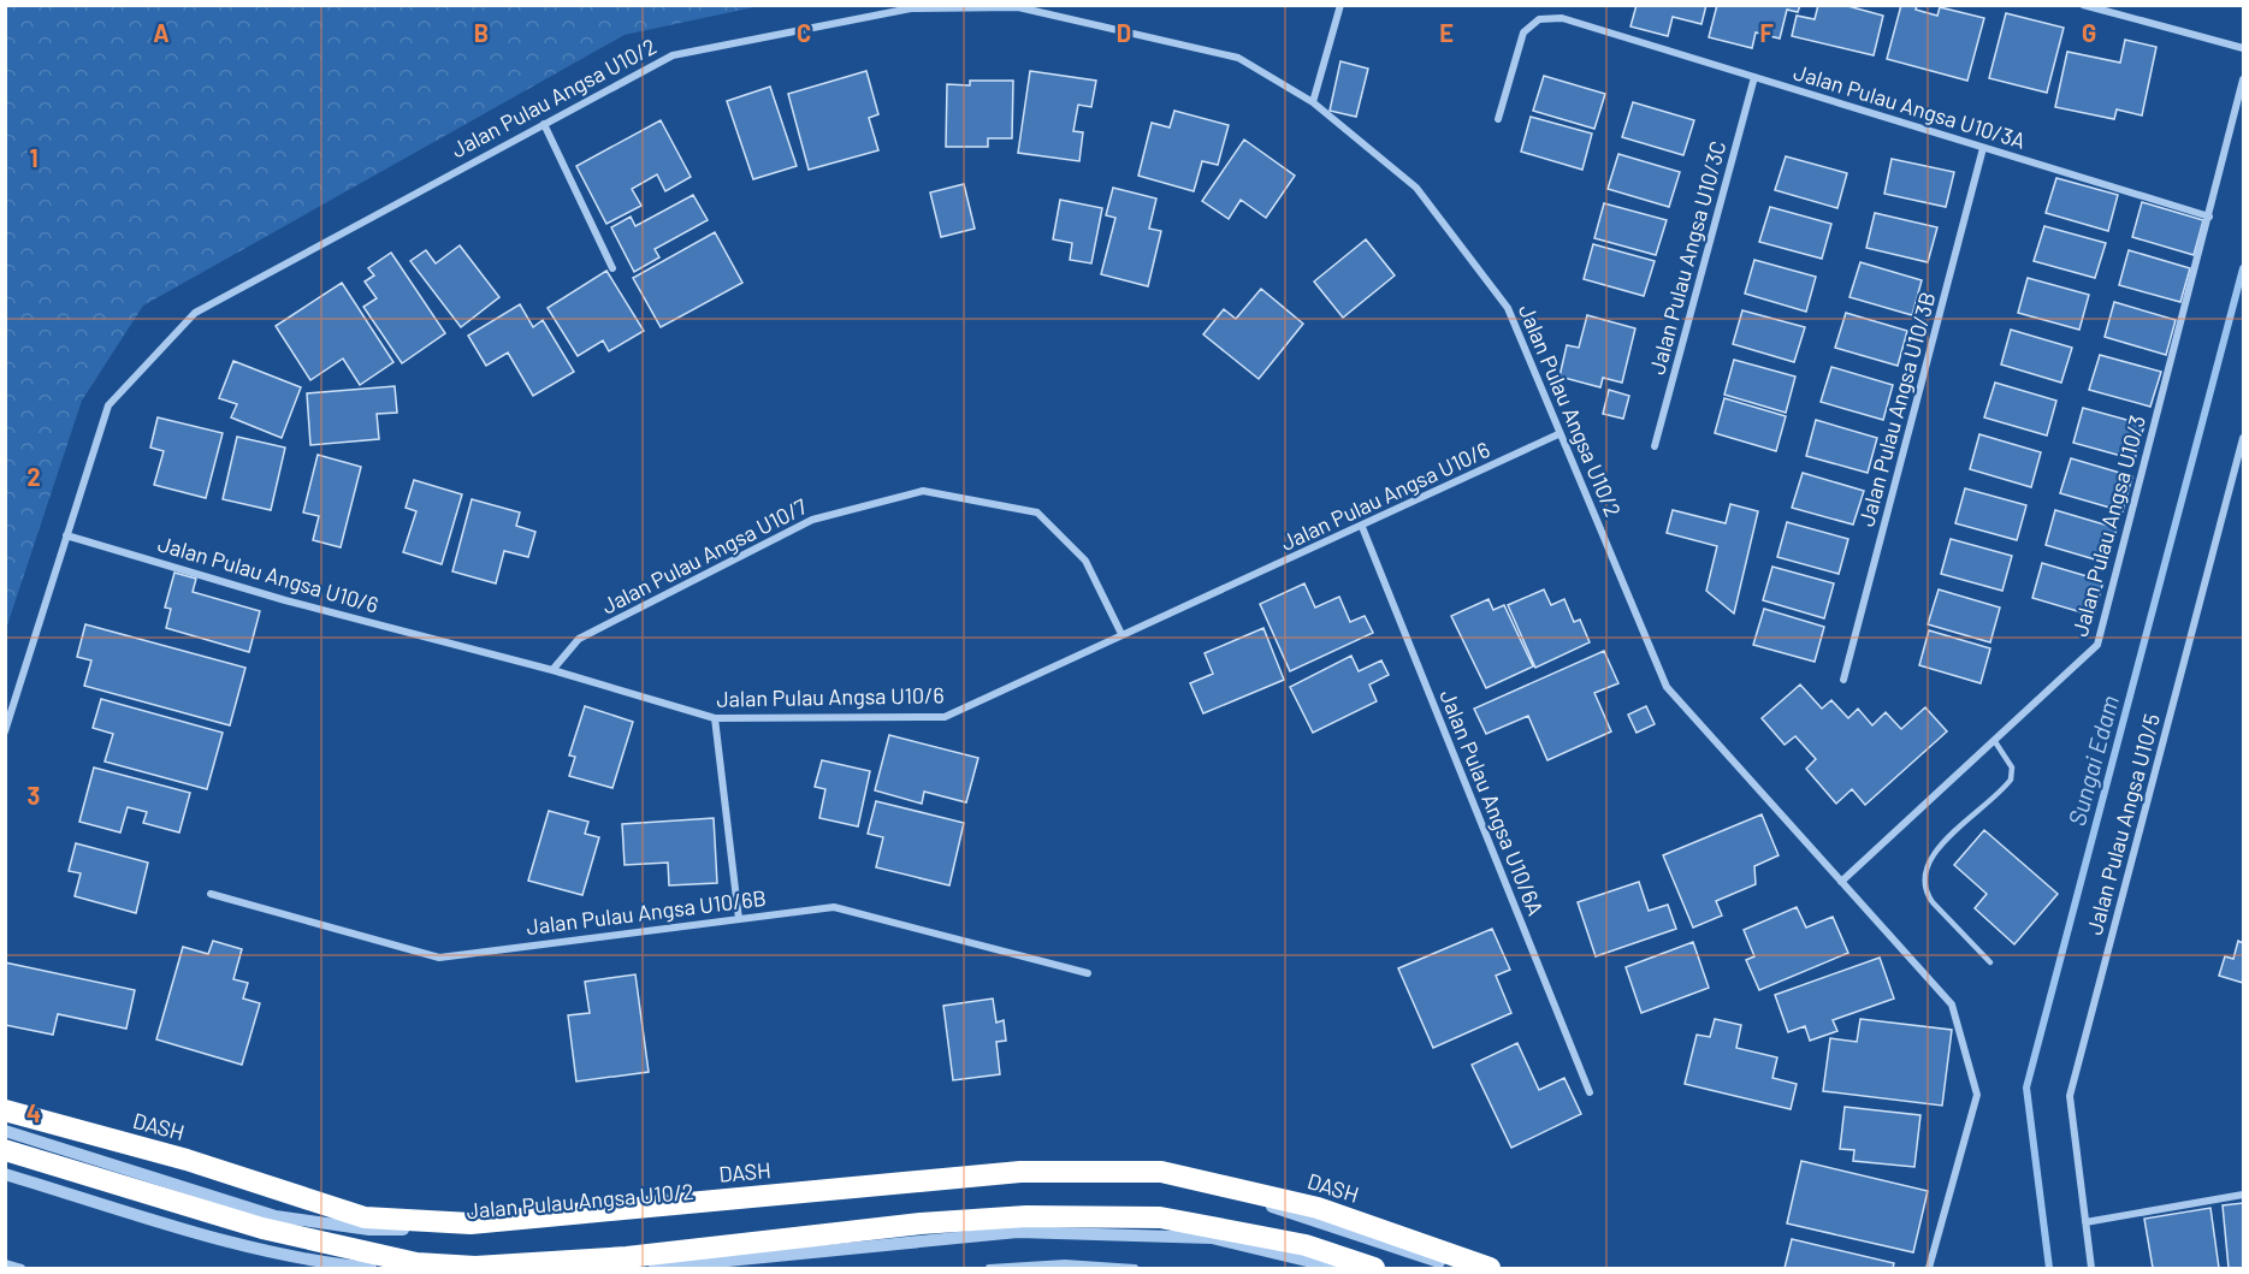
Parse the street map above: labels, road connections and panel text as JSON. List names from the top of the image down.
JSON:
{
  "streets": {
    "highway": ["DASH"],
    "street": [
      "Jalan Pulau Angsa U10/2",
      "Jalan Pulau Angsa U10/3A",
      "Jalan Pulau Angsa U10/3C",
      "Jalan Pulau Angsa U10/3B",
      "Jalan Pulau Angsa U10/6",
      "Jalan Pulau Angsa U10/3",
      "Jalan Pulau Angsa U10/7",
      "Jalan Pulau Angsa U10/6A",
      "Jalan Pulau Angsa U10/5",
      "Jalan Pulau Angsa U10/6B"
    ]
  },
  "crossings": [
    ["Jalan Pulau Angsa U10/2", "Jalan Pulau Angsa U10/6"],
    ["Jalan Pulau Angsa U10/2", "Jalan Pulau Angsa U10/3"],
    ["Jalan Pulau Angsa U10/3A", "Jalan Pulau Angsa U10/3C"],
    ["Jalan Pulau Angsa U10/3A", "Jalan Pulau Angsa U10/3B"],
    ["Jalan Pulau Angsa U10/3A", "Jalan Pulau Angsa U10/3"],
    ["Jalan Pulau Angsa U10/6", "Jalan Pulau Angsa U10/7"],
    ["Jalan Pulau Angsa U10/6", "Jalan Pulau Angsa U10/6A"]
  ],
  "water": ["Sungai Edam"],
  "grid": {
    "columns": [
      "A",
      "B",
      "C",
      "D",
      "E",
      "F",
      "G"
    ],
    "rows": [
      "1",
      "2",
      "3",
      "4"
    ]
  }
}
